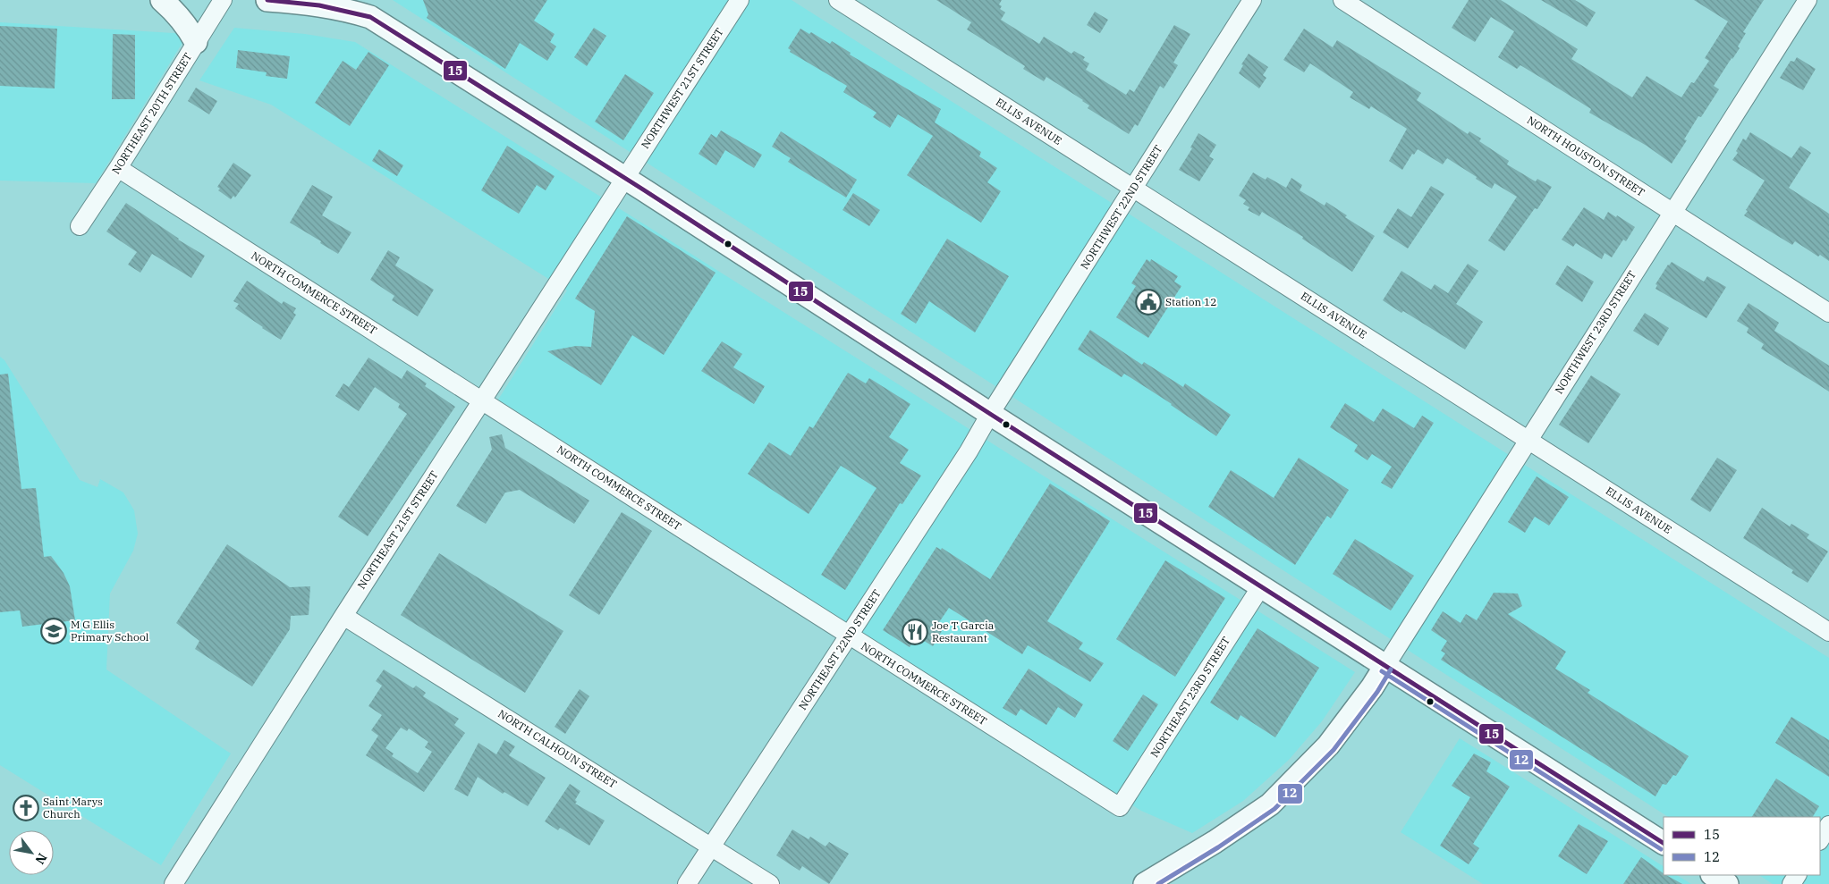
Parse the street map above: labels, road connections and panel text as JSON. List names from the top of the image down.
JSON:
{
  "streets": {
    "street": [
      "NORTHWEST 21ST STREET",
      "NORTHEAST 20TH STREET",
      "ELLIS AVENUE",
      "NORTH HOUSTON STREET",
      "NORTHWEST 22ND STREET",
      "NORTH COMMERCE STREET",
      "NORTHWEST 23RD STREET",
      "NORTHEAST 21ST STREET",
      "NORTHEAST 22ND STREET",
      "NORTHEAST 23RD STREET",
      "NORTH CALHOUN STREET"
    ]
  },
  "crossings": [
    ["NORTHWEST 21ST STREET", "NORTHEAST 21ST STREET"],
    ["NORTHEAST 20TH STREET", "NORTH COMMERCE STREET"],
    ["ELLIS AVENUE", "NORTHWEST 22ND STREET"],
    ["ELLIS AVENUE", "NORTHWEST 23RD STREET"],
    ["NORTH HOUSTON STREET", "NORTHWEST 23RD STREET"],
    ["NORTHWEST 22ND STREET", "NORTHEAST 22ND STREET"],
    ["NORTH COMMERCE STREET", "NORTHEAST 21ST STREET"],
    ["NORTH COMMERCE STREET", "NORTHEAST 22ND STREET"],
    ["NORTH COMMERCE STREET", "NORTHEAST 23RD STREET"],
    ["NORTHEAST 21ST STREET", "NORTH CALHOUN STREET"],
    ["NORTHEAST 22ND STREET", "NORTH CALHOUN STREET"]
  ],
  "places": {
    "public building": ["Station 12"],
    "school or university": ["M G Ellis Primary School"],
    "restaurant": ["Joe T Garcia Restaurant"],
    "church": ["Saint Marys Church"]
  },
  "lines": ["transit line 15", "transit line 12"],
  "legend": ["15", "12"],
  "north": "bottom right"
}
